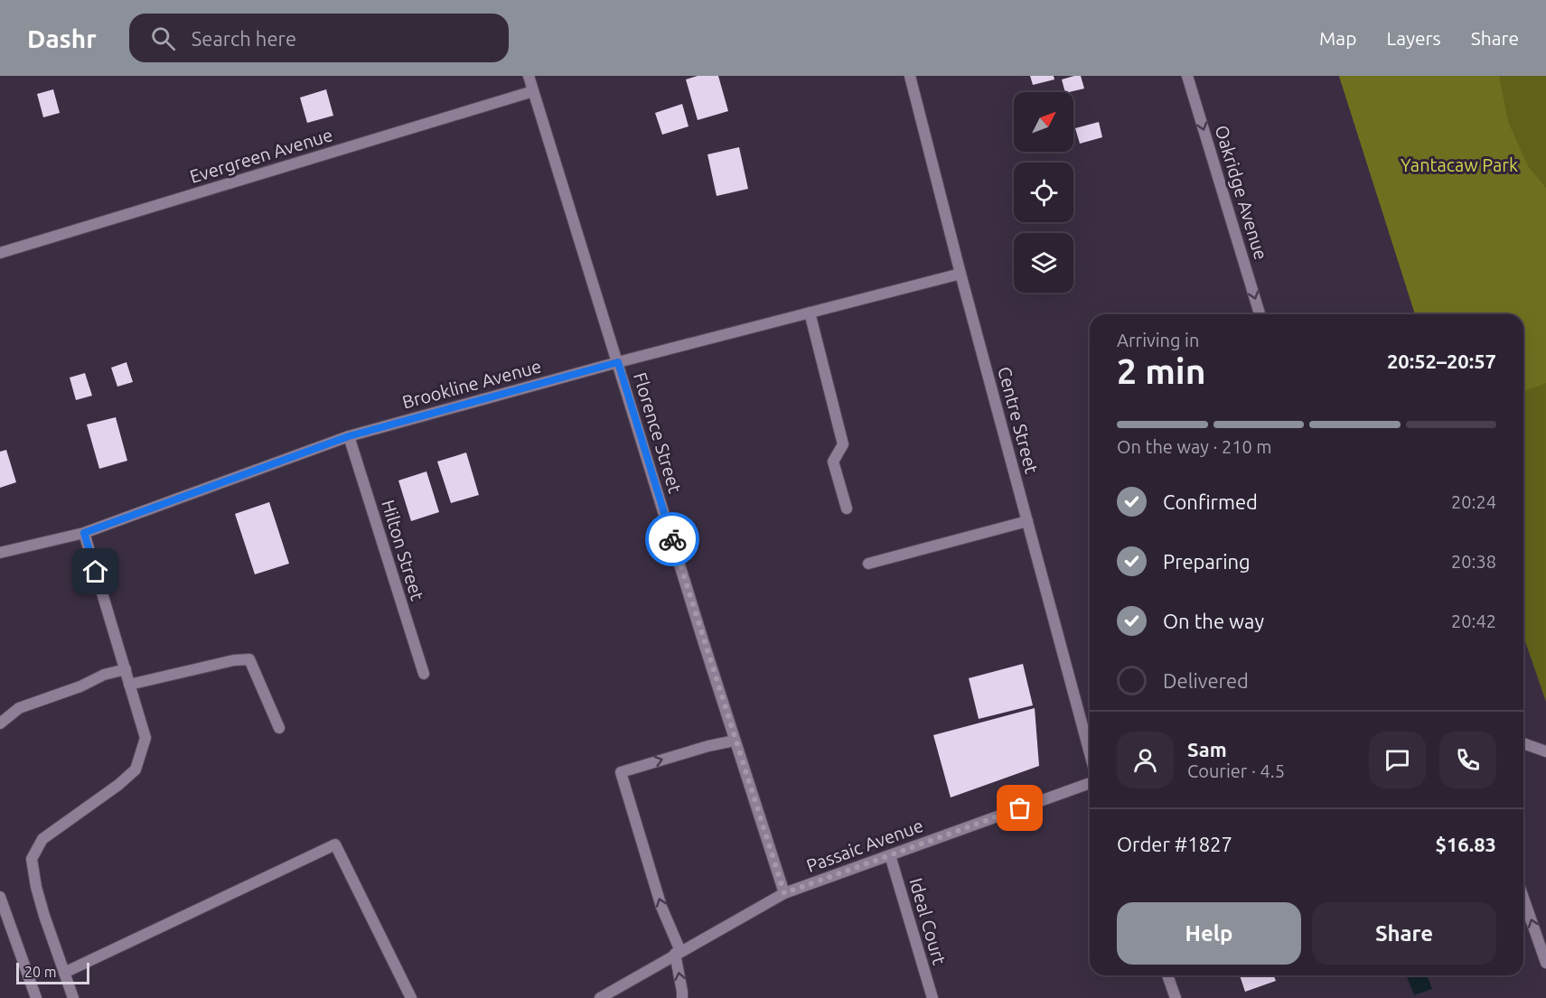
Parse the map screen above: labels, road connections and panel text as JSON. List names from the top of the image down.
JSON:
{
  "streets": {
    "street": [
      "Evergreen Avenue",
      "Oakridge Avenue",
      "Brookline Avenue",
      "Centre Street",
      "Florence Street",
      "Hilton Street",
      "Passaic Avenue",
      "Ideal Court"
    ]
  },
  "crossings": [
    ["Evergreen Avenue", "Florence Street"],
    ["Brookline Avenue", "Centre Street"],
    ["Brookline Avenue", "Florence Street"],
    ["Brookline Avenue", "Hilton Street"],
    ["Florence Street", "Passaic Avenue"],
    ["Passaic Avenue", "Ideal Court"]
  ],
  "one_way": ["Oakridge Avenue"],
  "parks": ["Yantacaw Park"],
  "scale_bar": "20 m",
  "north": "top right",
  "page": {
    "header": "Dashr",
    "search": "Search here",
    "nav": ["Map", "Layers", "Share"],
    "heading": ["2 min", "Arriving in", "20:52–20:57"],
    "panel": [
      "Sam",
      "Courier · 4.5",
      "Order #1827",
      "$16.83"
    ],
    "bar": "On the way · 210 m",
    "list": [
      ["Confirmed", "20:24"],
      ["Preparing", "20:38"],
      ["On the way", "20:42"],
      "Delivered"
    ],
    "buttons": ["Help", "Share"],
    "scale": "20 m"
  }
}
